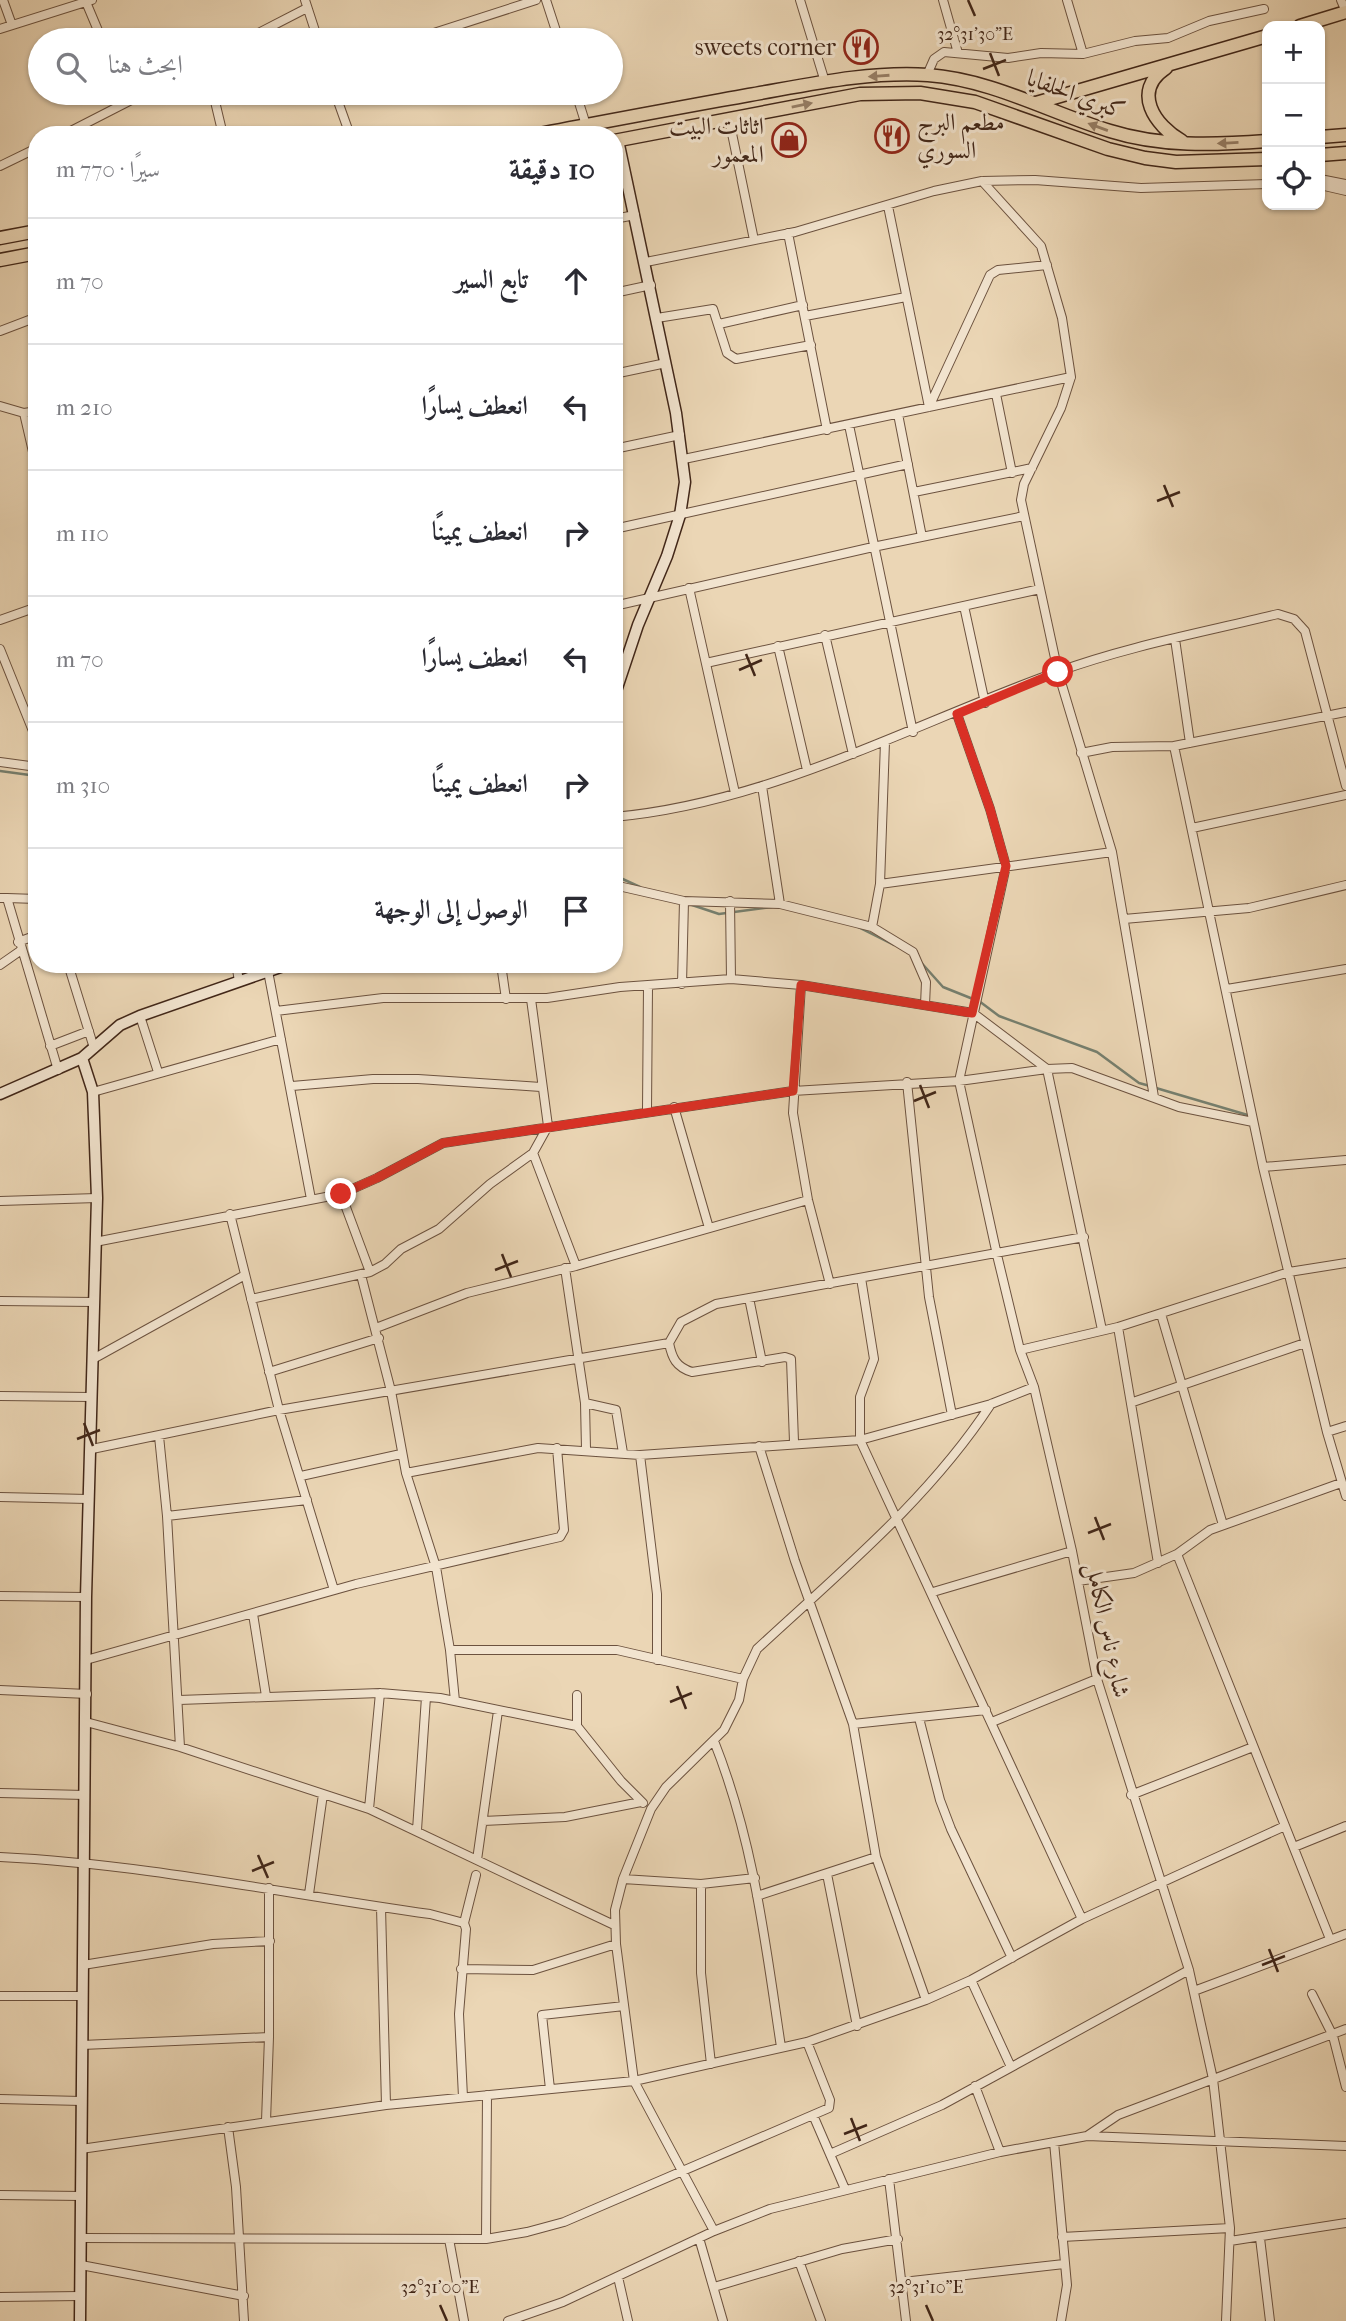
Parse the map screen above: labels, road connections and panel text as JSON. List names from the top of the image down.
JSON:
{
  "streets": {
    "main road": ["كبري الحلفايا"],
    "street": ["شارع ناس الكامل"]
  },
  "places": {
    "restaurant": ["sweets corner", "مطعم البرج السوري"],
    "shop": ["اثاثات البيت المعمور"]
  },
  "page": {
    "map_buttons": ["+", "−"],
    "search": "ابحث هنا",
    "heading": ["10 دقيقة", "سيرًا · 770 m"],
    "list": [
      ["تابع السير", "70 m"],
      ["انعطف يسارًا", "210 m"],
      ["انعطف يمينًا", "110 m"],
      ["انعطف يسارًا", "70 m"],
      ["انعطف يمينًا", "310 m"],
      "الوصول إلى الوجهة"
    ]
  },
  "coordinates": ["32°31'30\"E", "32°31'00\"E", "32°31'10\"E"]
}
